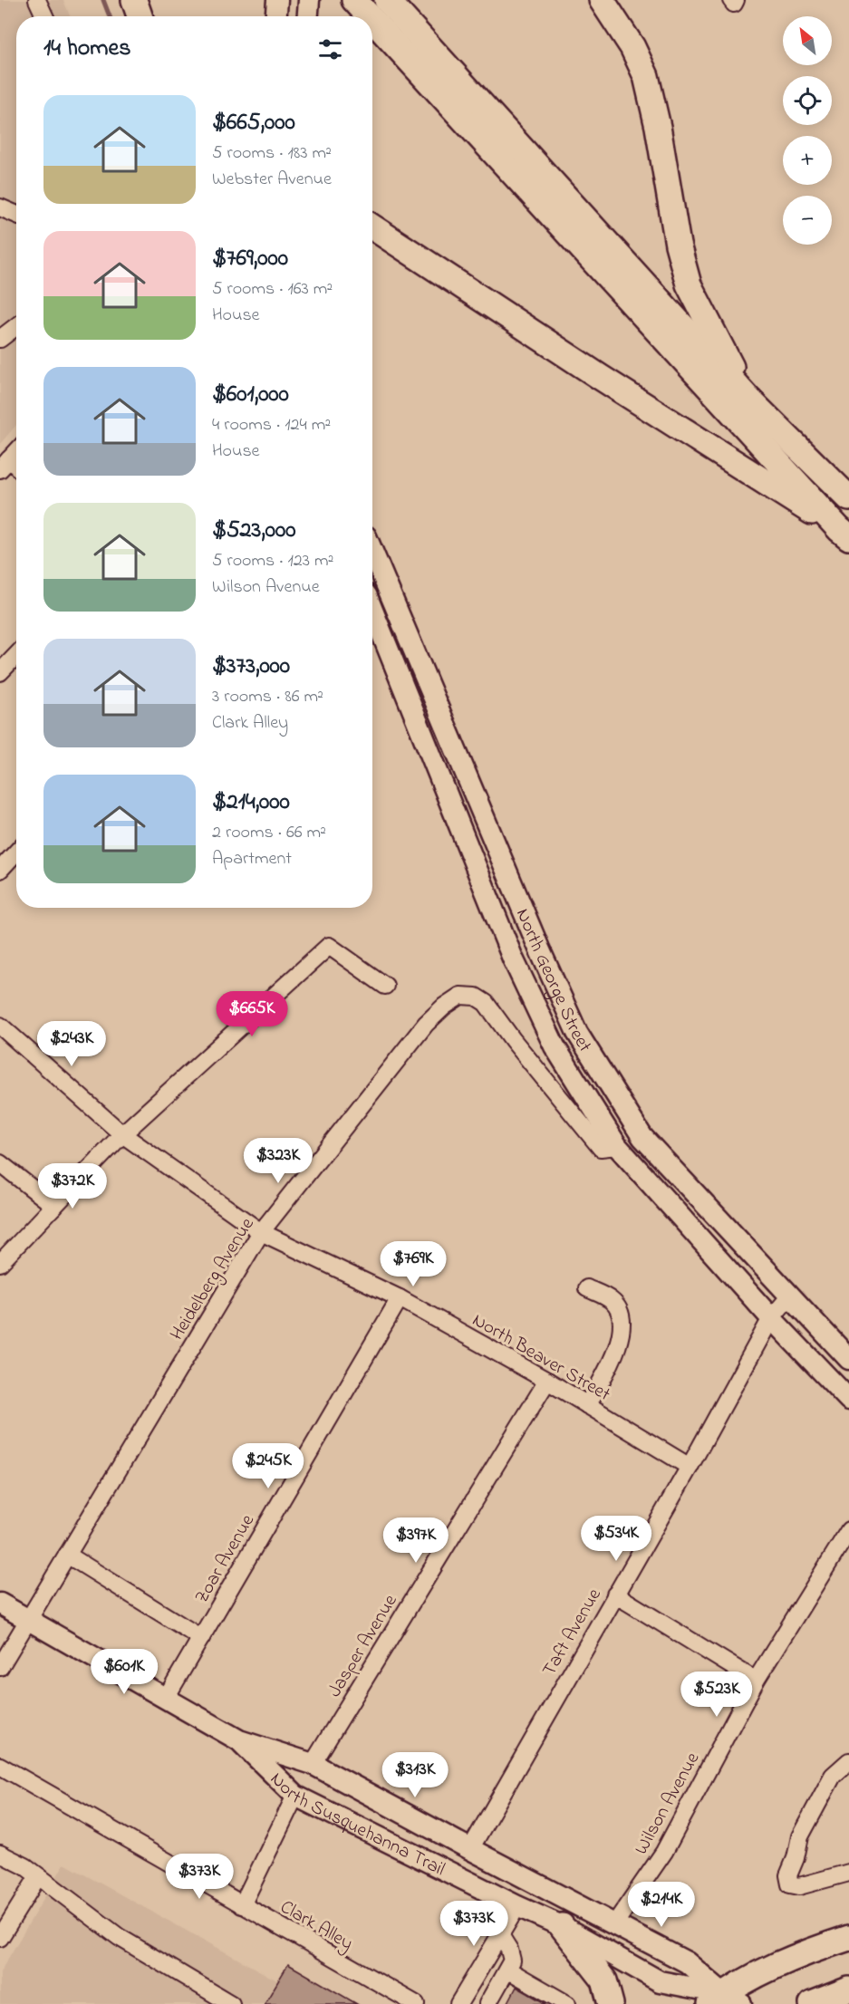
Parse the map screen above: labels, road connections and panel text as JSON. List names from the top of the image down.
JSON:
{
  "streets": {
    "main road": ["North George Street", "North Susquehanna Trail"],
    "street": [
      "Heidelberg Avenue",
      "North Beaver Street",
      "Zoar Avenue",
      "Taft Avenue",
      "Jasper Avenue",
      "Wilson Avenue",
      "Clark Alley"
    ]
  },
  "crossings": [
    ["North George Street", "Heidelberg Avenue"],
    ["North George Street", "Taft Avenue"],
    ["Heidelberg Avenue", "North Beaver Street"],
    ["Heidelberg Avenue", "North Susquehanna Trail"],
    ["North Beaver Street", "Zoar Avenue"],
    ["North Beaver Street", "Taft Avenue"],
    ["North Beaver Street", "Jasper Avenue"],
    ["Zoar Avenue", "North Susquehanna Trail"],
    ["Taft Avenue", "North Susquehanna Trail"],
    ["Jasper Avenue", "North Susquehanna Trail"],
    ["Wilson Avenue", "North Susquehanna Trail"]
  ],
  "north": "top left",
  "page": {
    "map_buttons": ["+", "−"],
    "heading": "14 homes",
    "list": [
      {
        "name": "$665,000",
        "note": "5 rooms · 183 m² · Webster Avenue"
      },
      {
        "name": "$769,000",
        "note": "5 rooms · 163 m² · House"
      },
      {
        "name": "$601,000",
        "note": "4 rooms · 124 m² · House"
      },
      {
        "name": "$523,000",
        "note": "5 rooms · 123 m² · Wilson Avenue"
      },
      {
        "name": "$373,000",
        "note": "3 rooms · 86 m² · Clark Alley"
      },
      {
        "name": "$214,000",
        "note": "2 rooms · 66 m² · Apartment"
      }
    ],
    "price": [
      "$665K",
      "$243K",
      "$323K",
      "$372K",
      "$769K",
      "$245K",
      "$534K",
      "$397K",
      "$601K",
      "$523K",
      "$313K",
      "$373K",
      "$214K",
      "$373K"
    ]
  }
}
